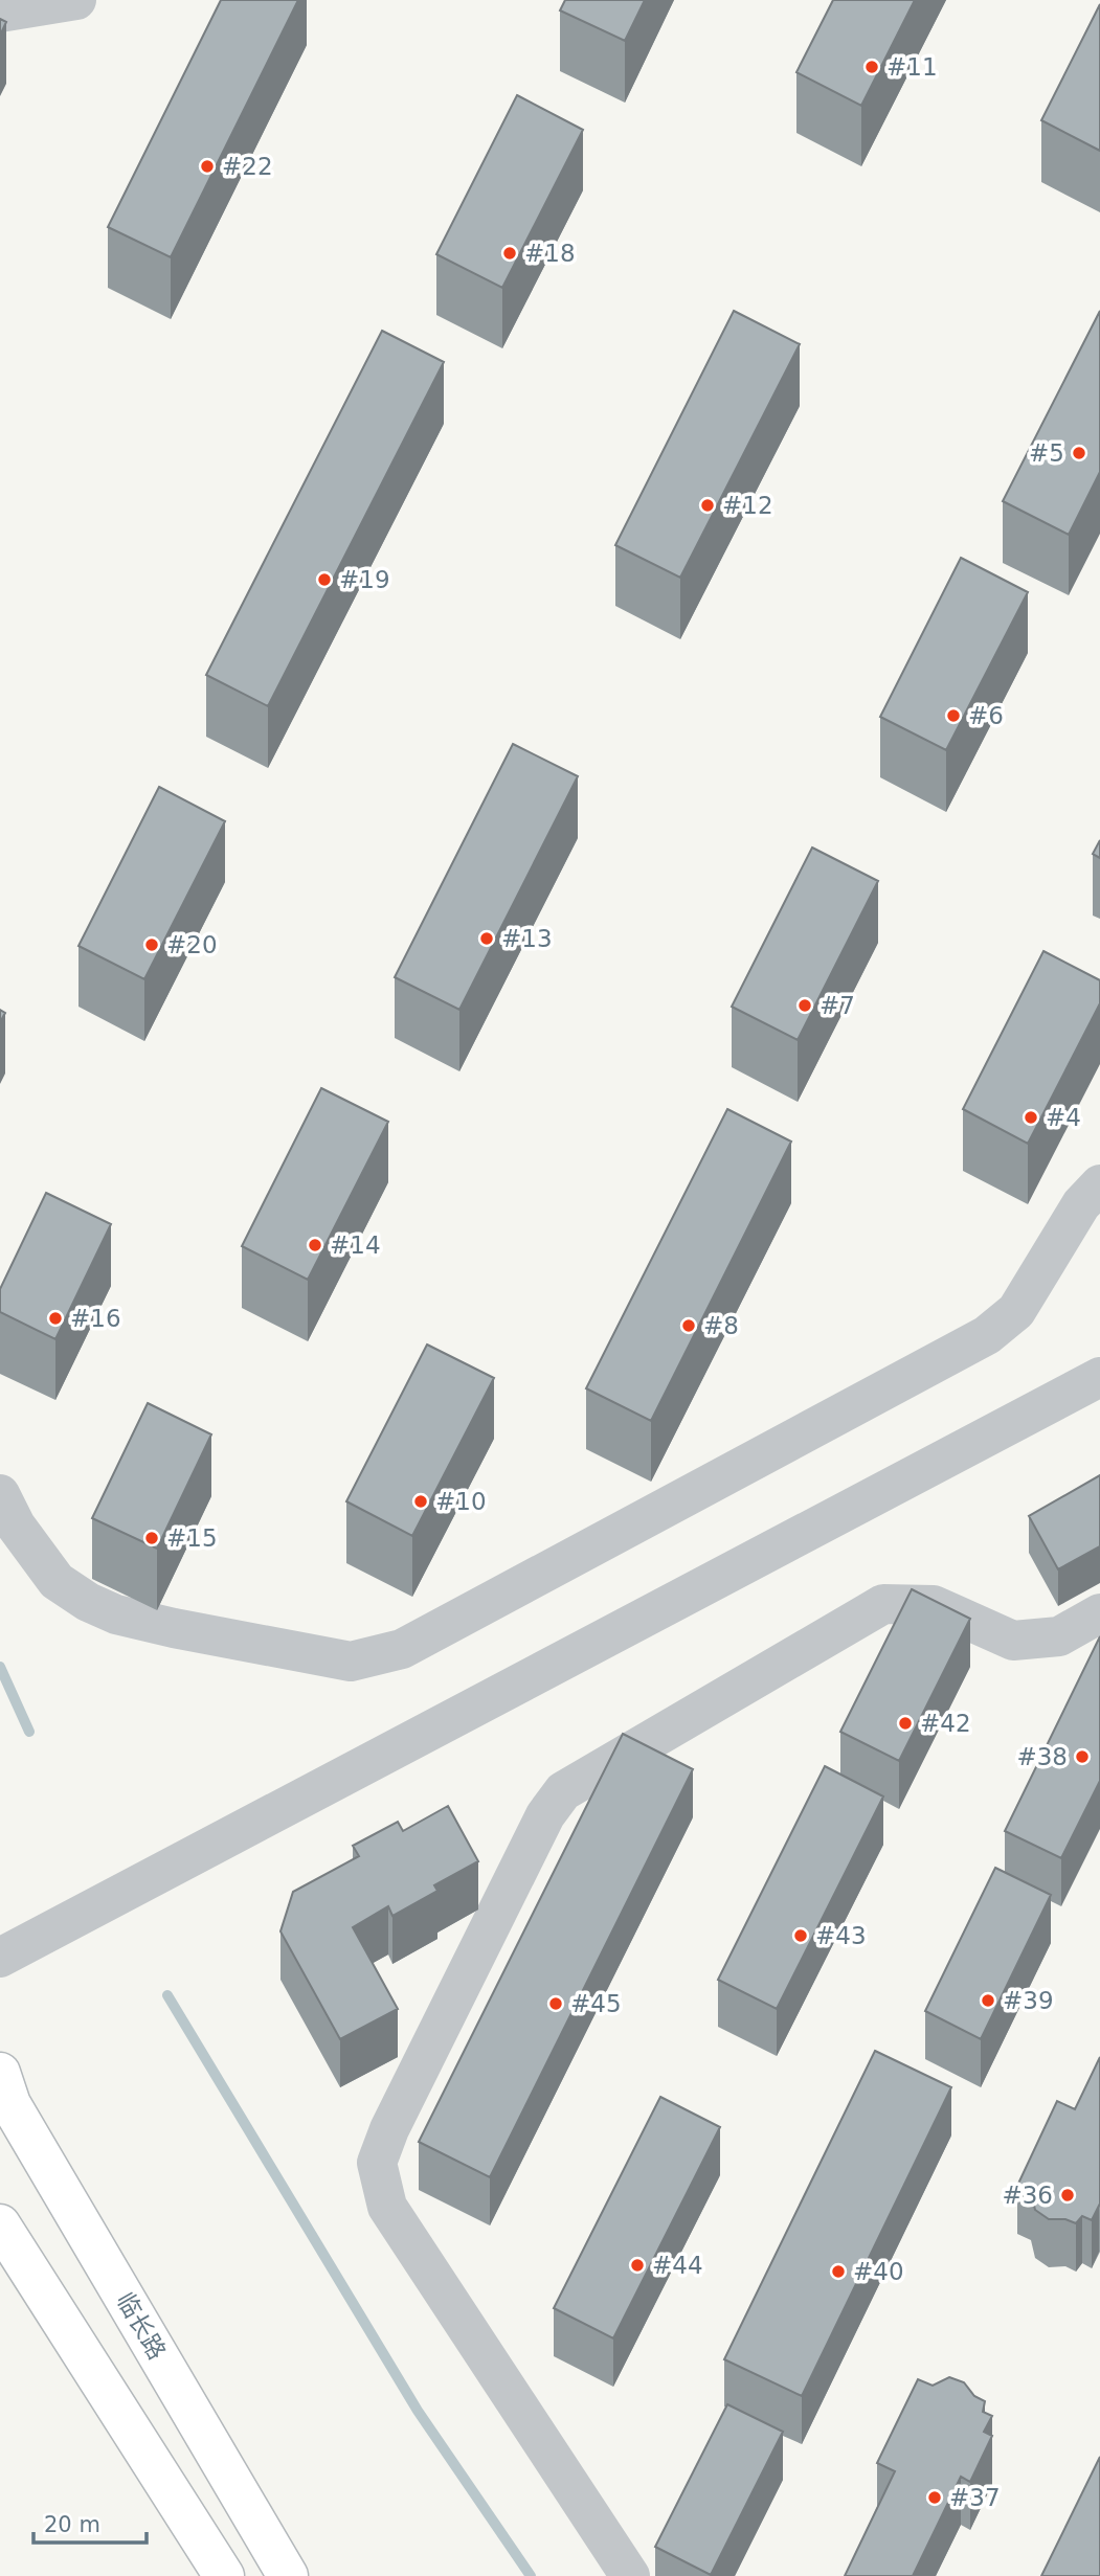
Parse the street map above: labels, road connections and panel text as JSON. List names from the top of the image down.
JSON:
{
  "streets": {
    "main road": ["临长路"]
  },
  "places": [
    "#11",
    "#22",
    "#18",
    "#5",
    "#12",
    "#19",
    "#6",
    "#13",
    "#20",
    "#7",
    "#4",
    "#14",
    "#16",
    "#8",
    "#10",
    "#15",
    "#42",
    "#38",
    "#43",
    "#39",
    "#45",
    "#36",
    "#44",
    "#40",
    "#37"
  ],
  "scale_bar": "20 m"
}
